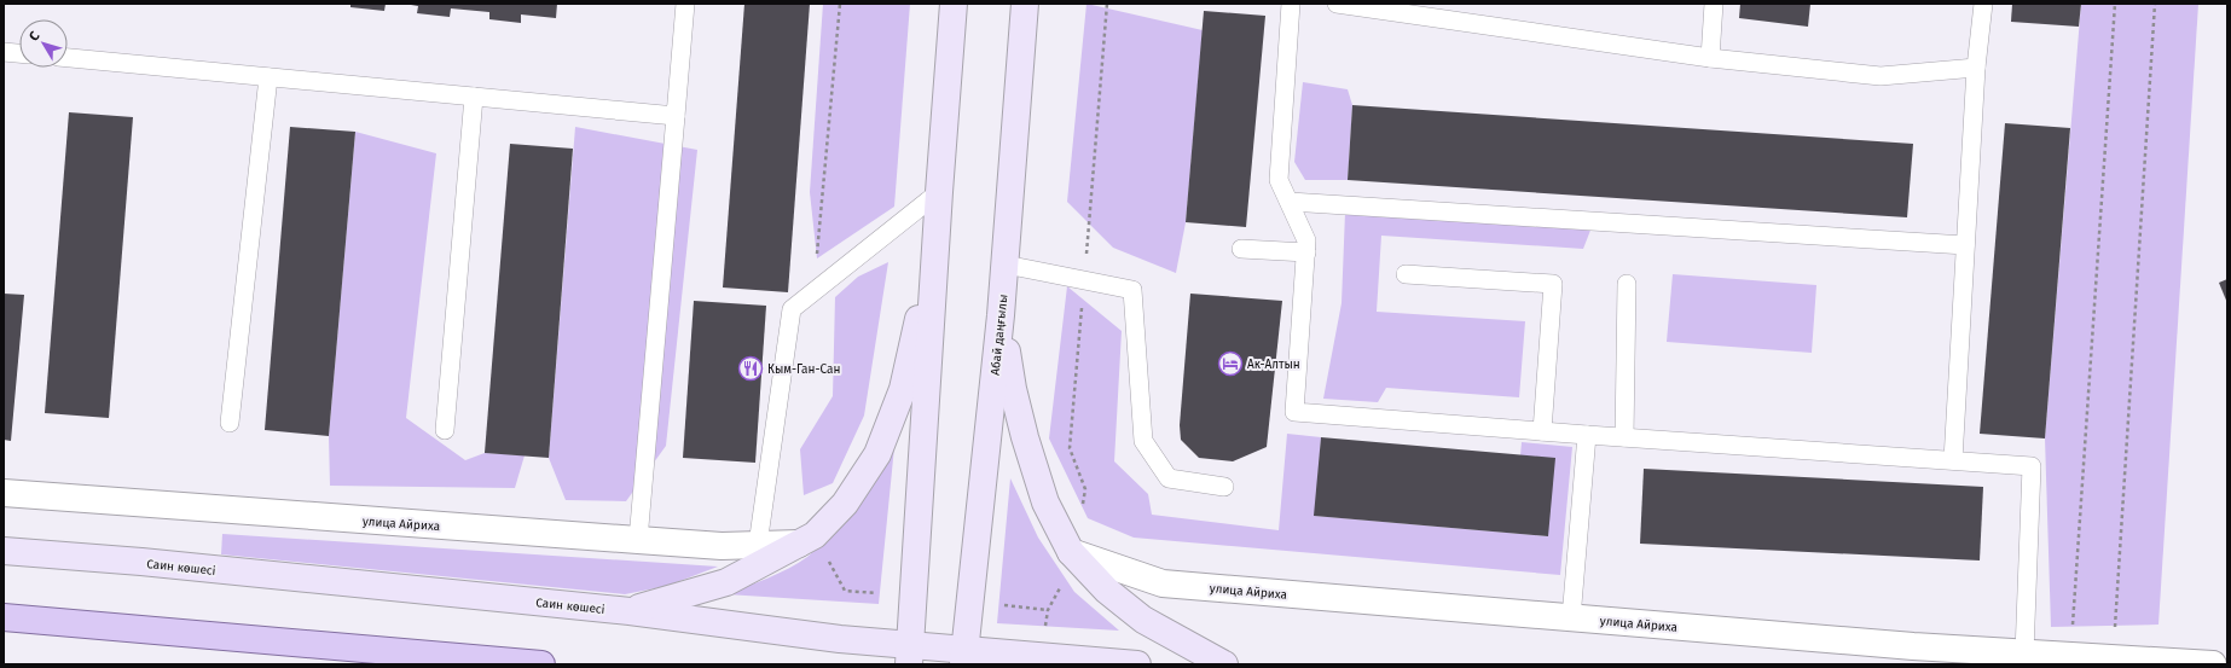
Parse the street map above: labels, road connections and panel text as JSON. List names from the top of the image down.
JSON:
{
  "streets": {
    "main road": ["Абай даңғылы", "Саин көшесі"],
    "street": ["улица Айриха"]
  },
  "crossings": [
    ["Абай даңғылы", "Саин көшесі"]
  ],
  "places": {
    "hotel": ["Ак-Алтын"],
    "restaurant": ["Кым-Ган-Сан"]
  },
  "north": "top left"
}
